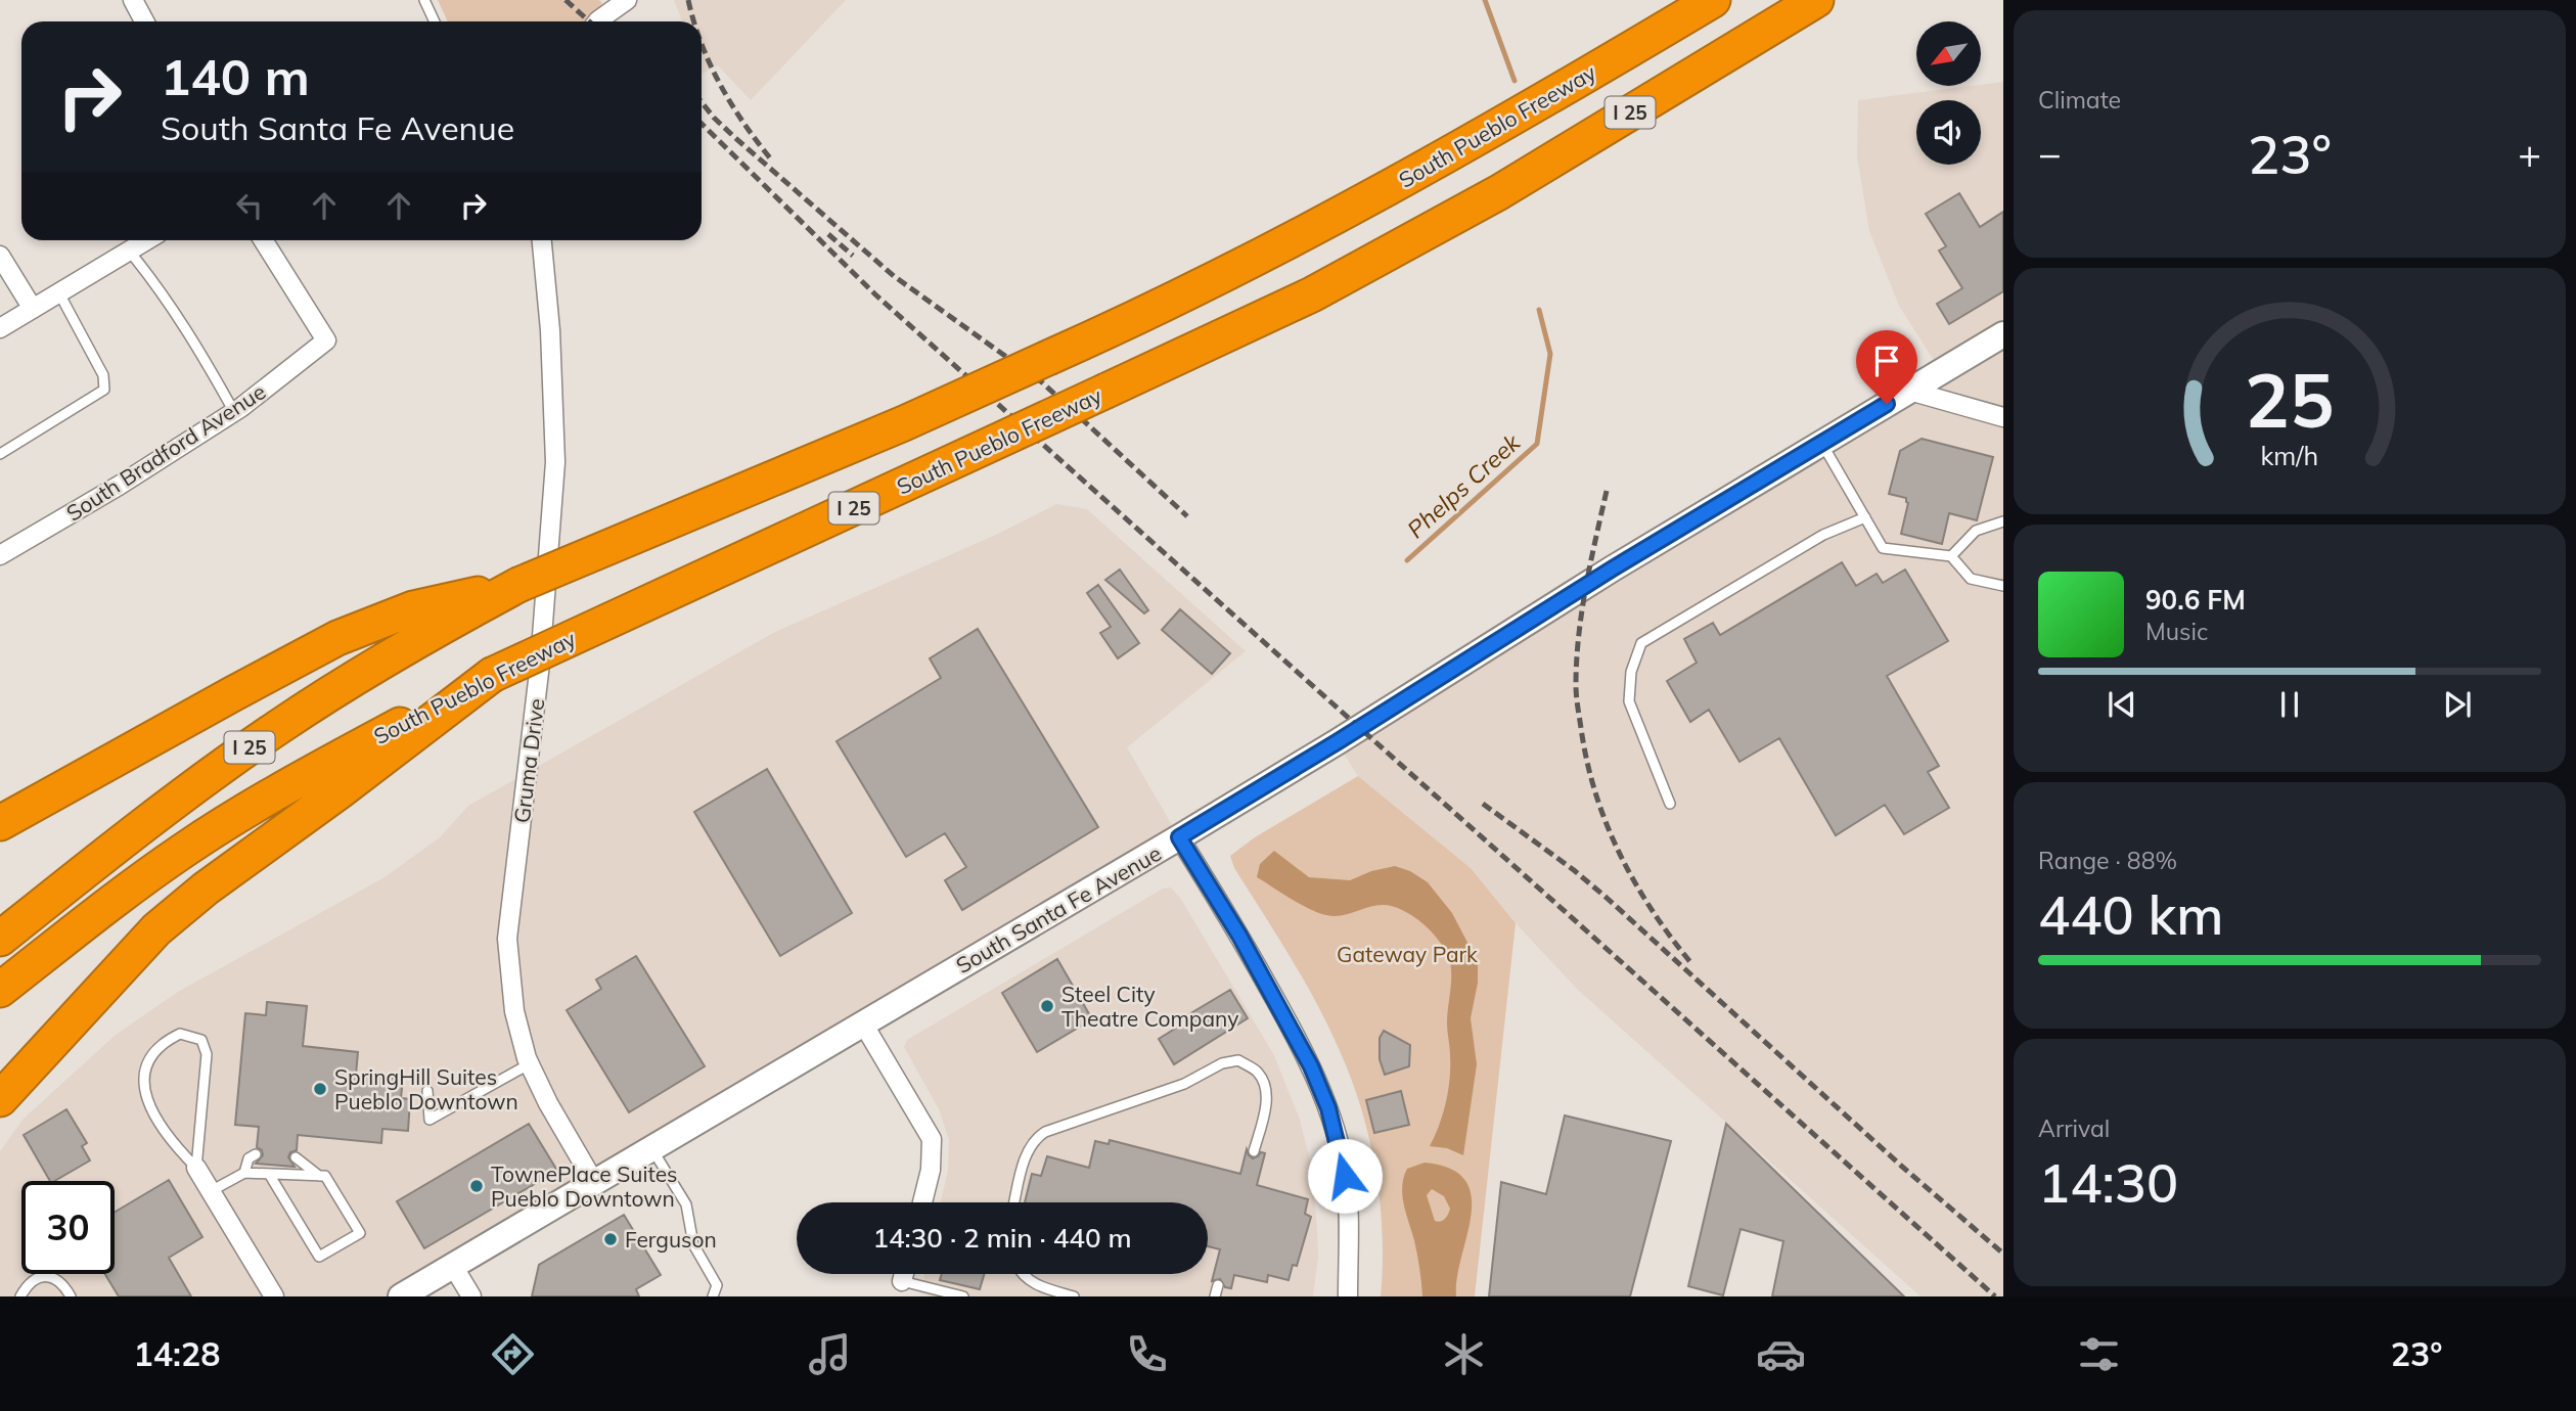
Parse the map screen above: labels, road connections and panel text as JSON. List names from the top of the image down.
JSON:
{
  "streets": {
    "highway": ["I 25", "South Pueblo Freeway"],
    "main road": ["South Santa Fe Avenue"],
    "street": ["South Bradford Avenue", "Gruma Drive"]
  },
  "crossings": [
    ["Gruma Drive", "South Santa Fe Avenue"]
  ],
  "water": ["Phelps Creek"],
  "parks": ["Gateway Park"],
  "places": [
    "Steel City Theatre Company",
    "SpringHill Suites Pueblo Downtown",
    "TownePlace Suites Pueblo Downtown",
    "Ferguson"
  ],
  "north": "bottom left",
  "page": {
    "tile": [
      "Climate",
      ["Range · 88%", "440 km"],
      ["Arrival", "14:30"]
    ],
    "turn": ["140 m", "South Santa Fe Avenue"],
    "heat": ["−", "23°", "+"],
    "song": ["90.6 FM", "Music"],
    "limit": "30",
    "trip": "14:30 · 2 min · 440 m",
    "tabs": ["14:28", "23°"],
    "gauge": ["25", "km/h"]
  }
}
